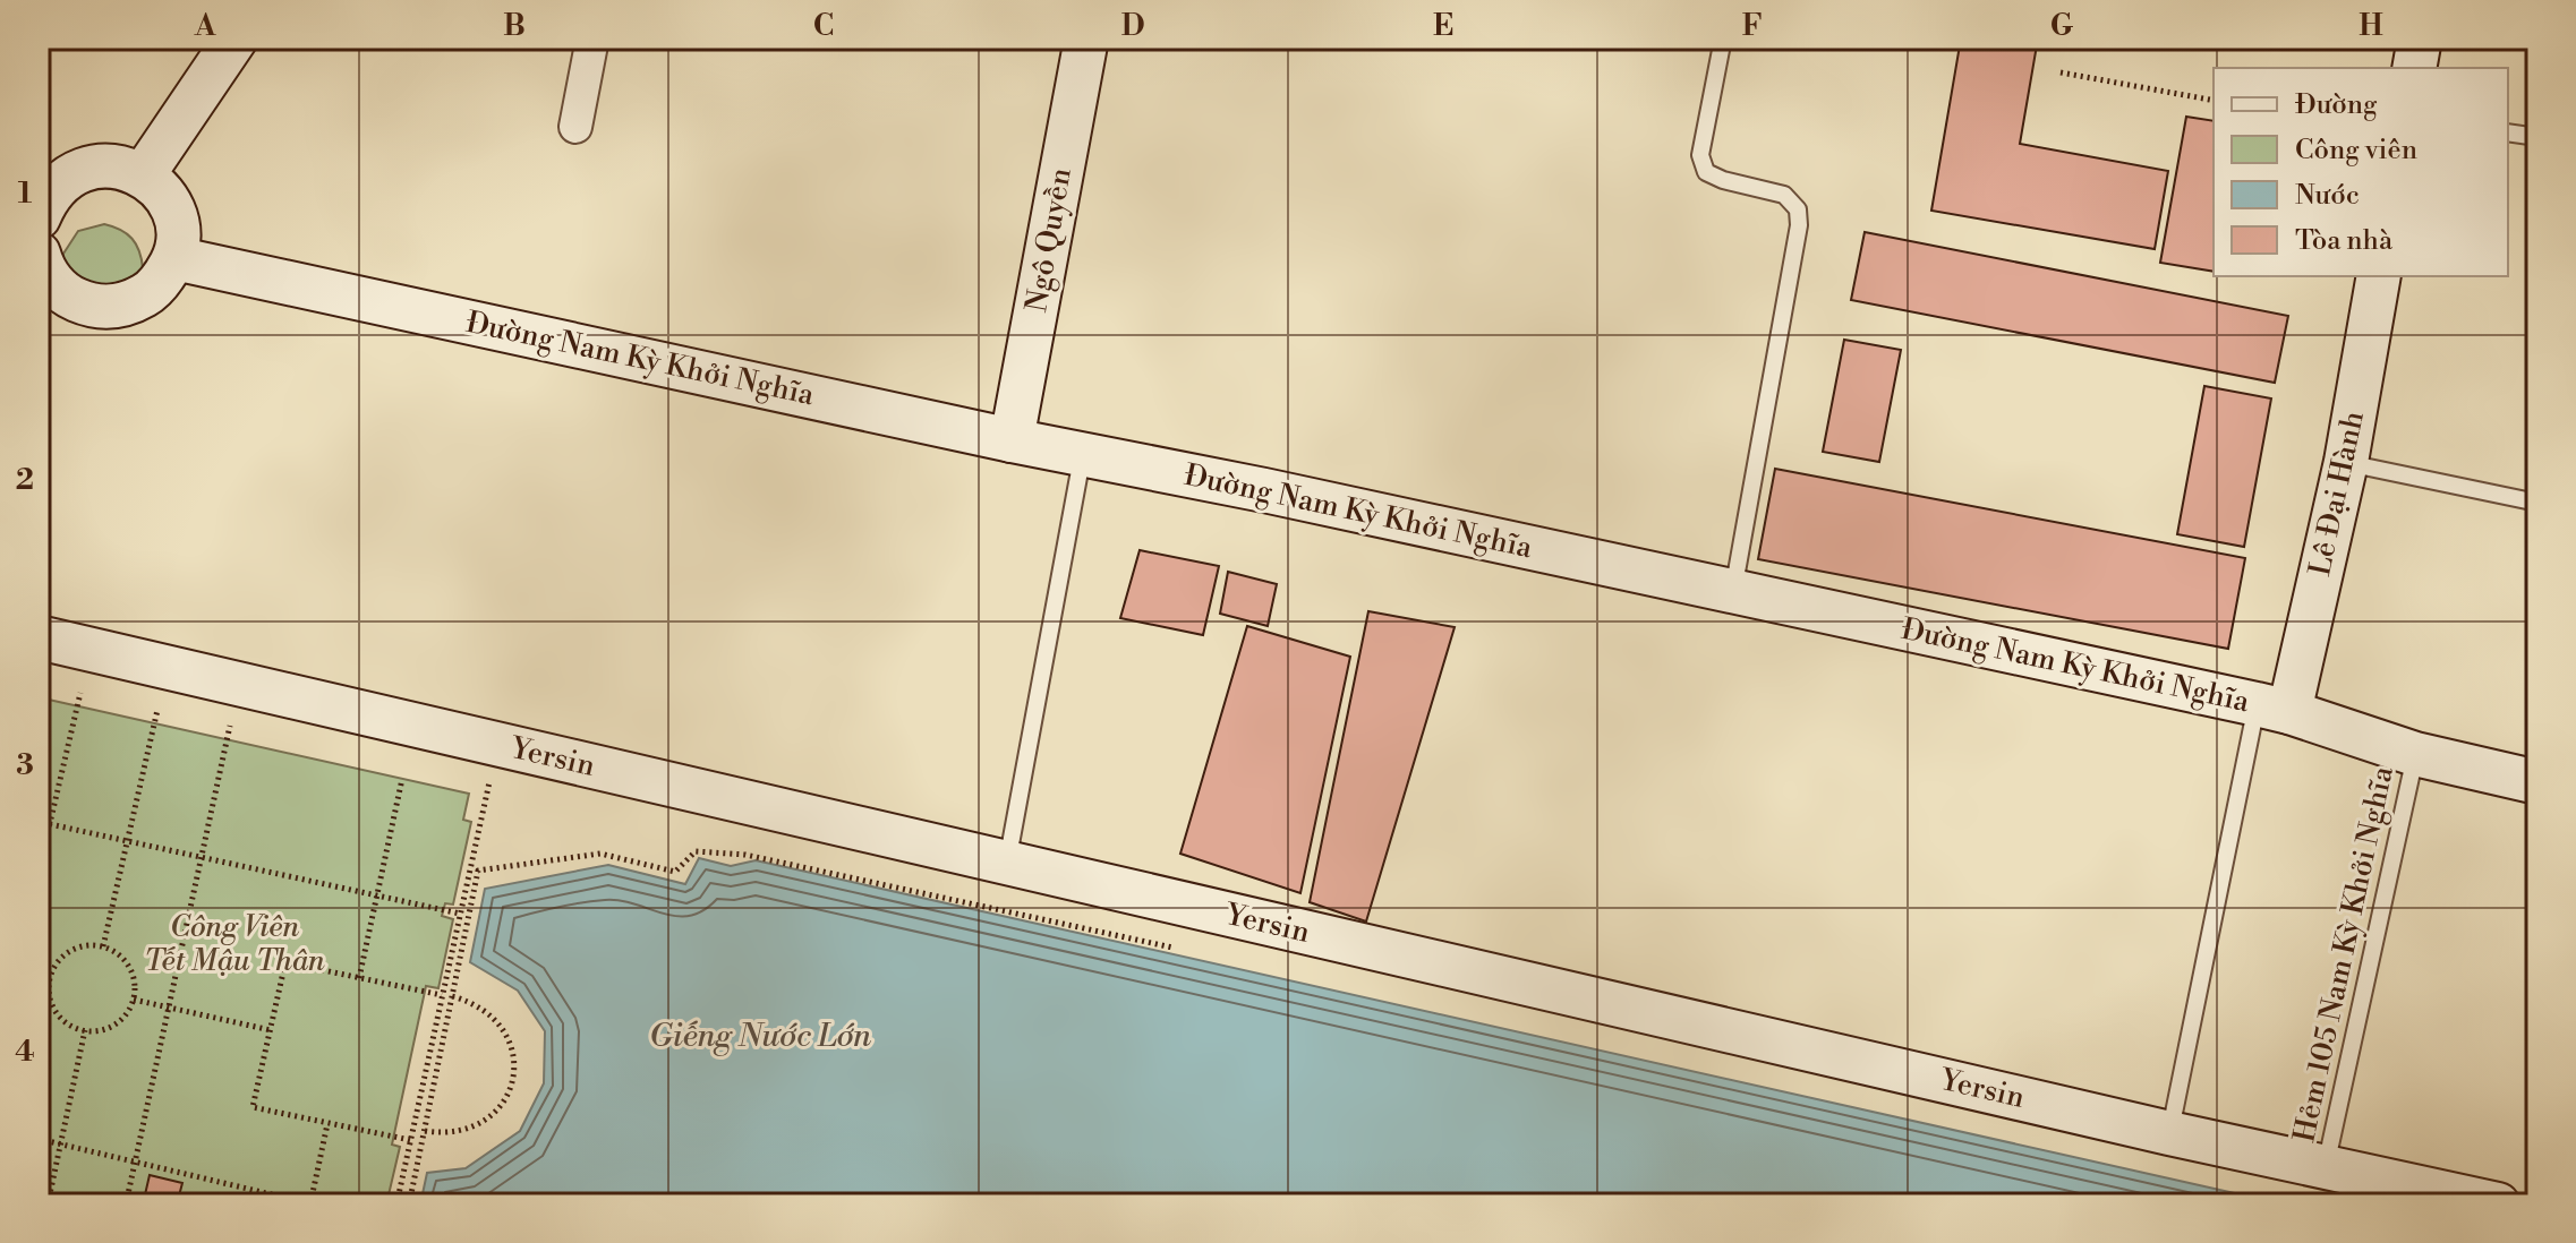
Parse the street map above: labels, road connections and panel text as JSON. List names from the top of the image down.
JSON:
{
  "streets": {
    "street": [
      "Ngô Quyền",
      "Đường Nam Kỳ Khởi Nghĩa",
      "Lê Đại Hành",
      "Yersin"
    ],
    "lane": ["Hẻm 105 Nam Kỳ Khởi Nghĩa"]
  },
  "crossings": [
    ["Ngô Quyền", "Đường Nam Kỳ Khởi Nghĩa"],
    ["Đường Nam Kỳ Khởi Nghĩa", "Lê Đại Hành"],
    ["Đường Nam Kỳ Khởi Nghĩa", "Hẻm 105 Nam Kỳ Khởi Nghĩa"],
    ["Yersin", "Hẻm 105 Nam Kỳ Khởi Nghĩa"]
  ],
  "water": ["Giếng Nước Lớn"],
  "parks": ["Công Viên Tết Mậu Thân"],
  "legend": [
    "Đường",
    "Công viên",
    "Nước",
    "Tòa nhà"
  ],
  "grid": {
    "columns": [
      "A",
      "B",
      "C",
      "D",
      "E",
      "F",
      "G",
      "H"
    ],
    "rows": [
      "1",
      "2",
      "3",
      "4"
    ]
  }
}
